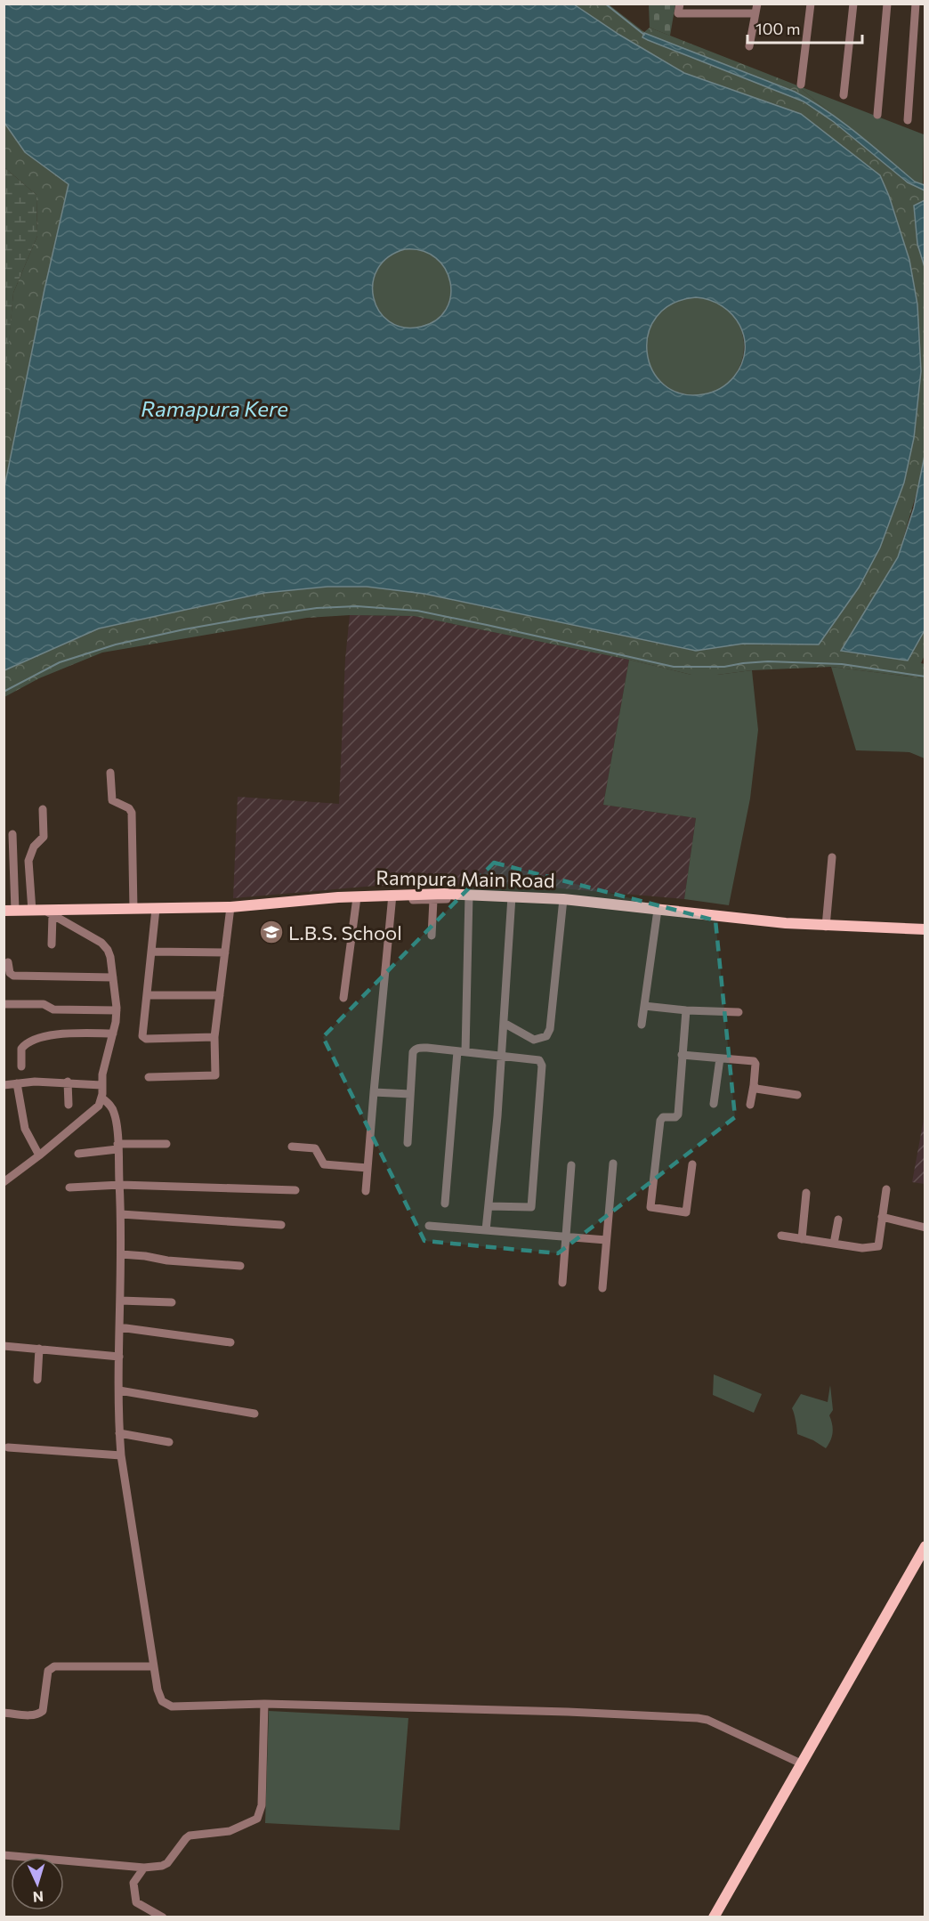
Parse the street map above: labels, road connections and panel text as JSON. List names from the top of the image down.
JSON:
{
  "streets": {
    "main road": ["Rampura Main Road"]
  },
  "water": ["Ramapura Kere"],
  "places": {
    "school or university": ["L.B.S. School"]
  },
  "scale_bar": "100 m",
  "north": "bottom"
}
